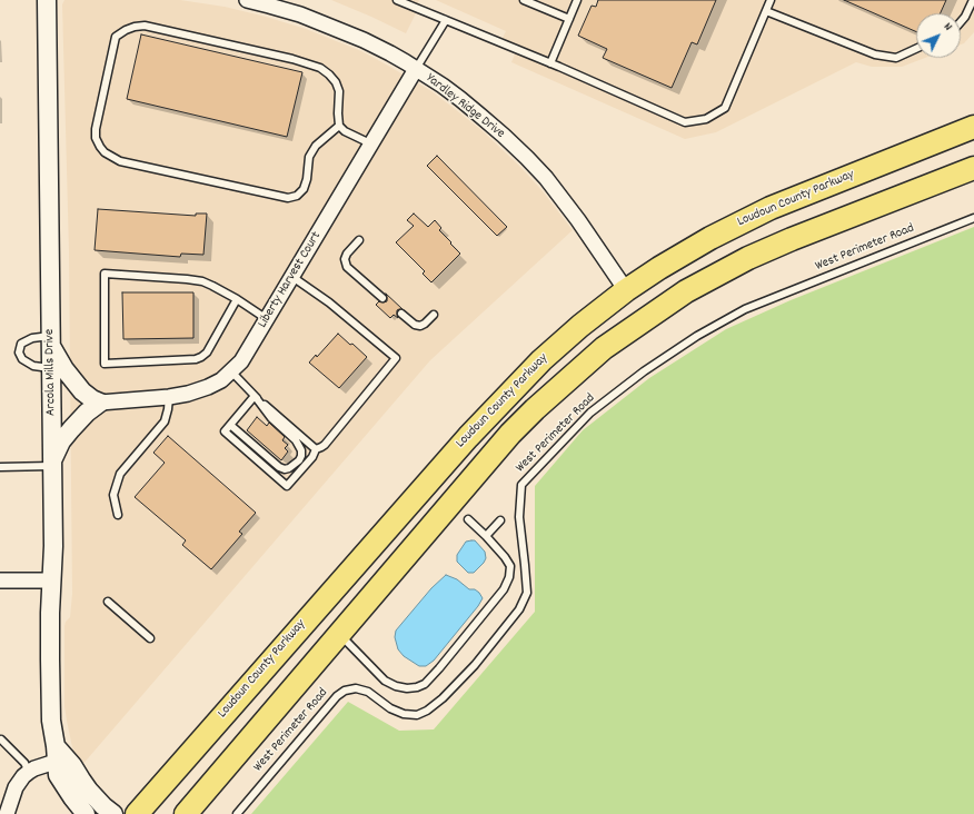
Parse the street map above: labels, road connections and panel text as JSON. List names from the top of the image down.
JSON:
{
  "streets": {
    "main road": ["Loudoun County Parkway"],
    "street": ["Yardley Ridge Drive", "Liberty Harvest Court", "Arcola Mills Drive"],
    "lane": ["West Perimeter Road"]
  },
  "crossings": [
    ["Yardley Ridge Drive", "Loudoun County Parkway"],
    ["Yardley Ridge Drive", "Liberty Harvest Court"]
  ],
  "north": "top right"
}
